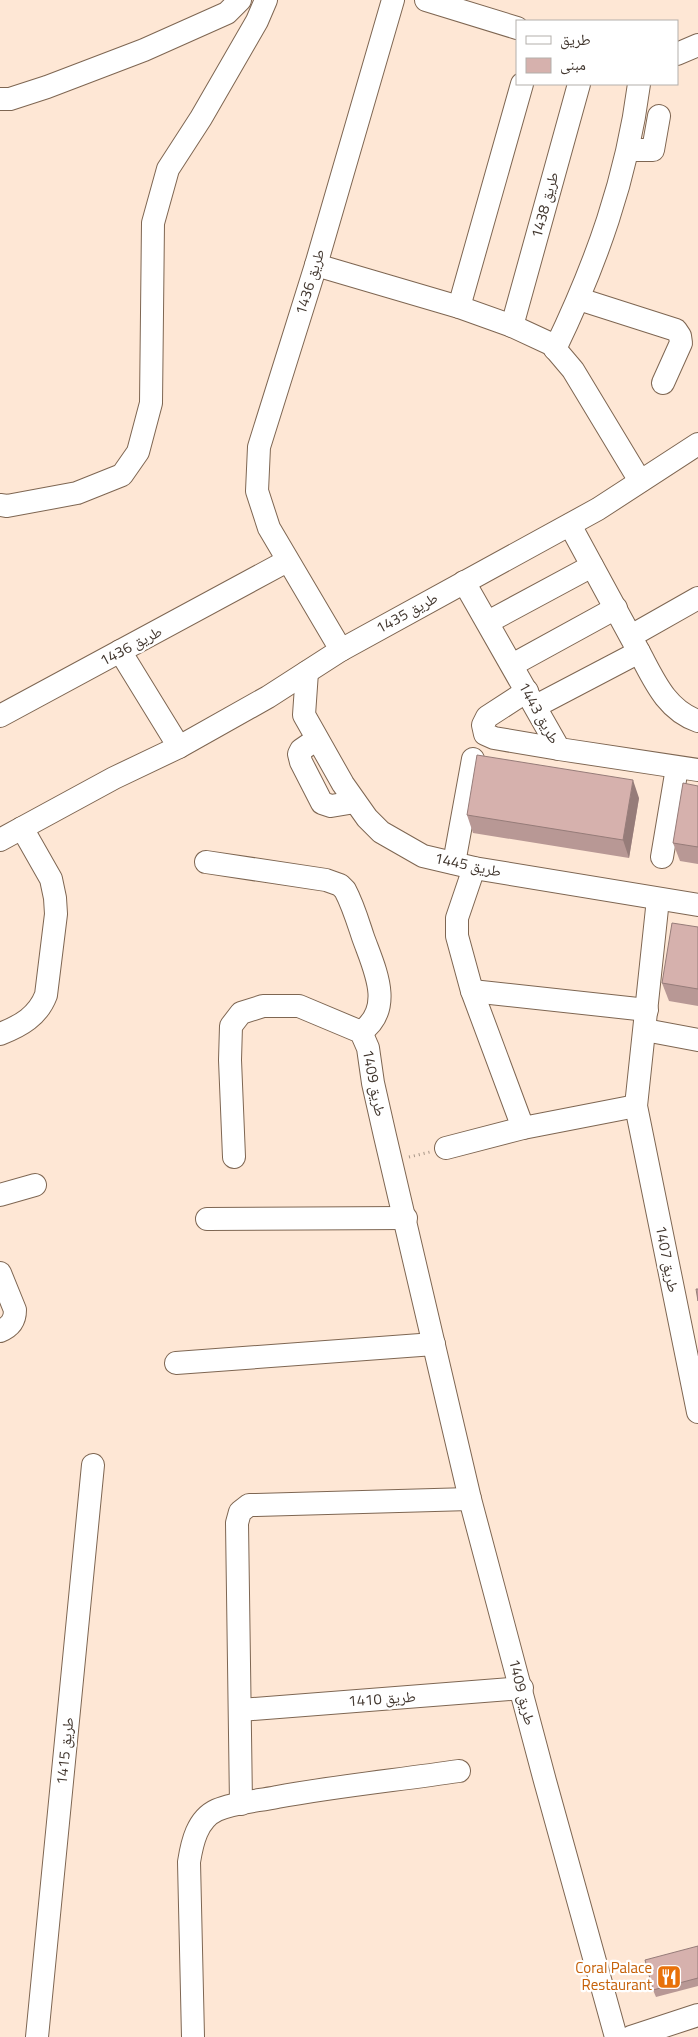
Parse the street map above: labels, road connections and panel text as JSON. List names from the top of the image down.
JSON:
{
  "streets": {
    "street": [
      "طريق 1438",
      "طريق 1436",
      "طريق 1435",
      "طريق 1443",
      "طريق 1445",
      "طريق 1409",
      "طريق 1407",
      "طريق 1410",
      "طريق 1415"
    ]
  },
  "crossings": [
    ["طريق 1436", "طريق 1435"],
    ["طريق 1435", "طريق 1443"],
    ["طريق 1435", "طريق 1445"],
    ["طريق 1445", "طريق 1407"],
    ["طريق 1409", "طريق 1410"]
  ],
  "places": {
    "restaurant": ["Coral Palace Restaurant"]
  },
  "legend": ["طريق", "مبنى"]
}
